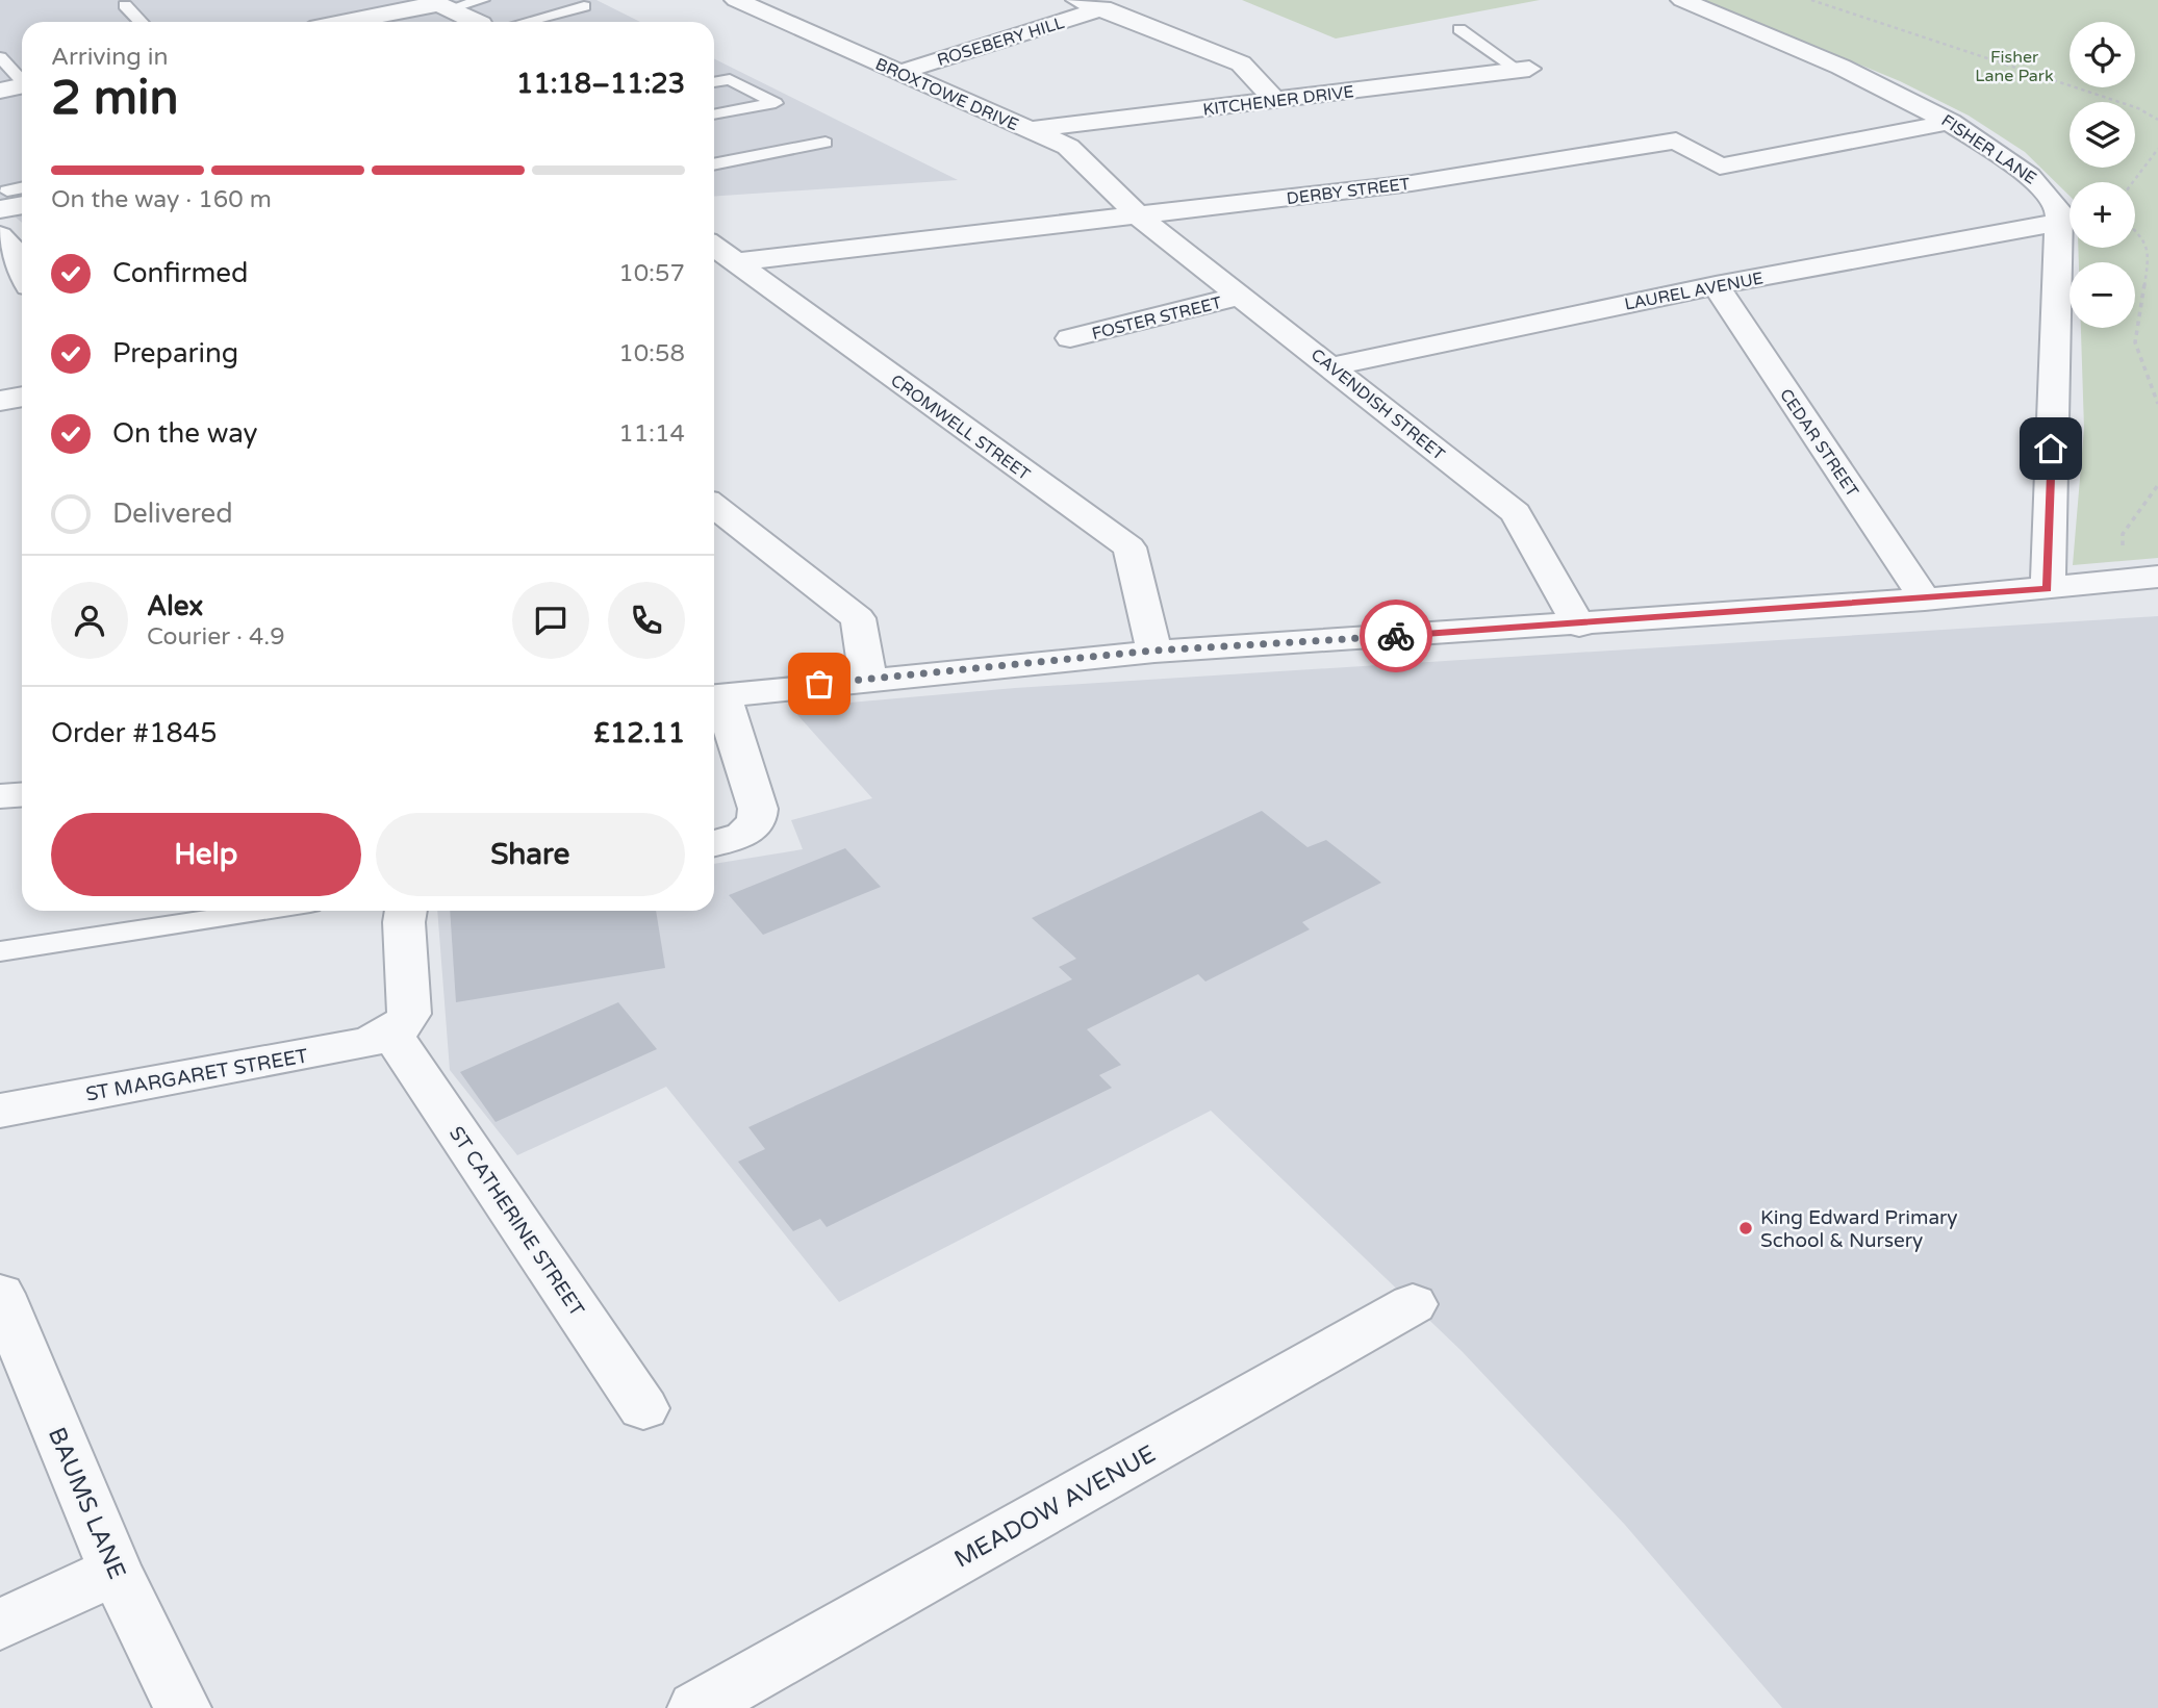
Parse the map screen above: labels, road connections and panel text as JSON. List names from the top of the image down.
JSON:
{
  "streets": {
    "street": [
      "ROSEBERY HILL",
      "BROXTOWE DRIVE",
      "KITCHENER DRIVE",
      "FISHER LANE",
      "DERBY STREET",
      "LAUREL AVENUE",
      "FOSTER STREET",
      "CAVENDISH STREET",
      "CROMWELL STREET",
      "CEDAR STREET",
      "ST MARGARET STREET",
      "ST CATHERINE STREET",
      "BAUMS LANE",
      "MEADOW AVENUE"
    ]
  },
  "crossings": [
    ["ROSEBERY HILL", "BROXTOWE DRIVE"],
    ["BROXTOWE DRIVE", "KITCHENER DRIVE"],
    ["BROXTOWE DRIVE", "DERBY STREET"],
    ["BROXTOWE DRIVE", "CAVENDISH STREET"],
    ["FISHER LANE", "DERBY STREET"],
    ["FISHER LANE", "LAUREL AVENUE"],
    ["DERBY STREET", "CAVENDISH STREET"],
    ["DERBY STREET", "CROMWELL STREET"],
    ["LAUREL AVENUE", "CAVENDISH STREET"],
    ["LAUREL AVENUE", "CEDAR STREET"],
    ["FOSTER STREET", "CAVENDISH STREET"],
    ["ST MARGARET STREET", "ST CATHERINE STREET"]
  ],
  "parks": ["Fisher Lane Park"],
  "places": ["King Edward Primary School & Nursery"],
  "page": {
    "map_buttons": ["+", "−"],
    "heading": ["2 min", "Arriving in", "11:18–11:23"],
    "panel": [
      "Alex",
      "Courier · 4.9",
      "Order #1845",
      "£12.11"
    ],
    "bar": "On the way · 160 m",
    "list": [
      ["Confirmed", "10:57"],
      ["Preparing", "10:58"],
      ["On the way", "11:14"],
      "Delivered"
    ],
    "buttons": ["Help", "Share"]
  }
}
